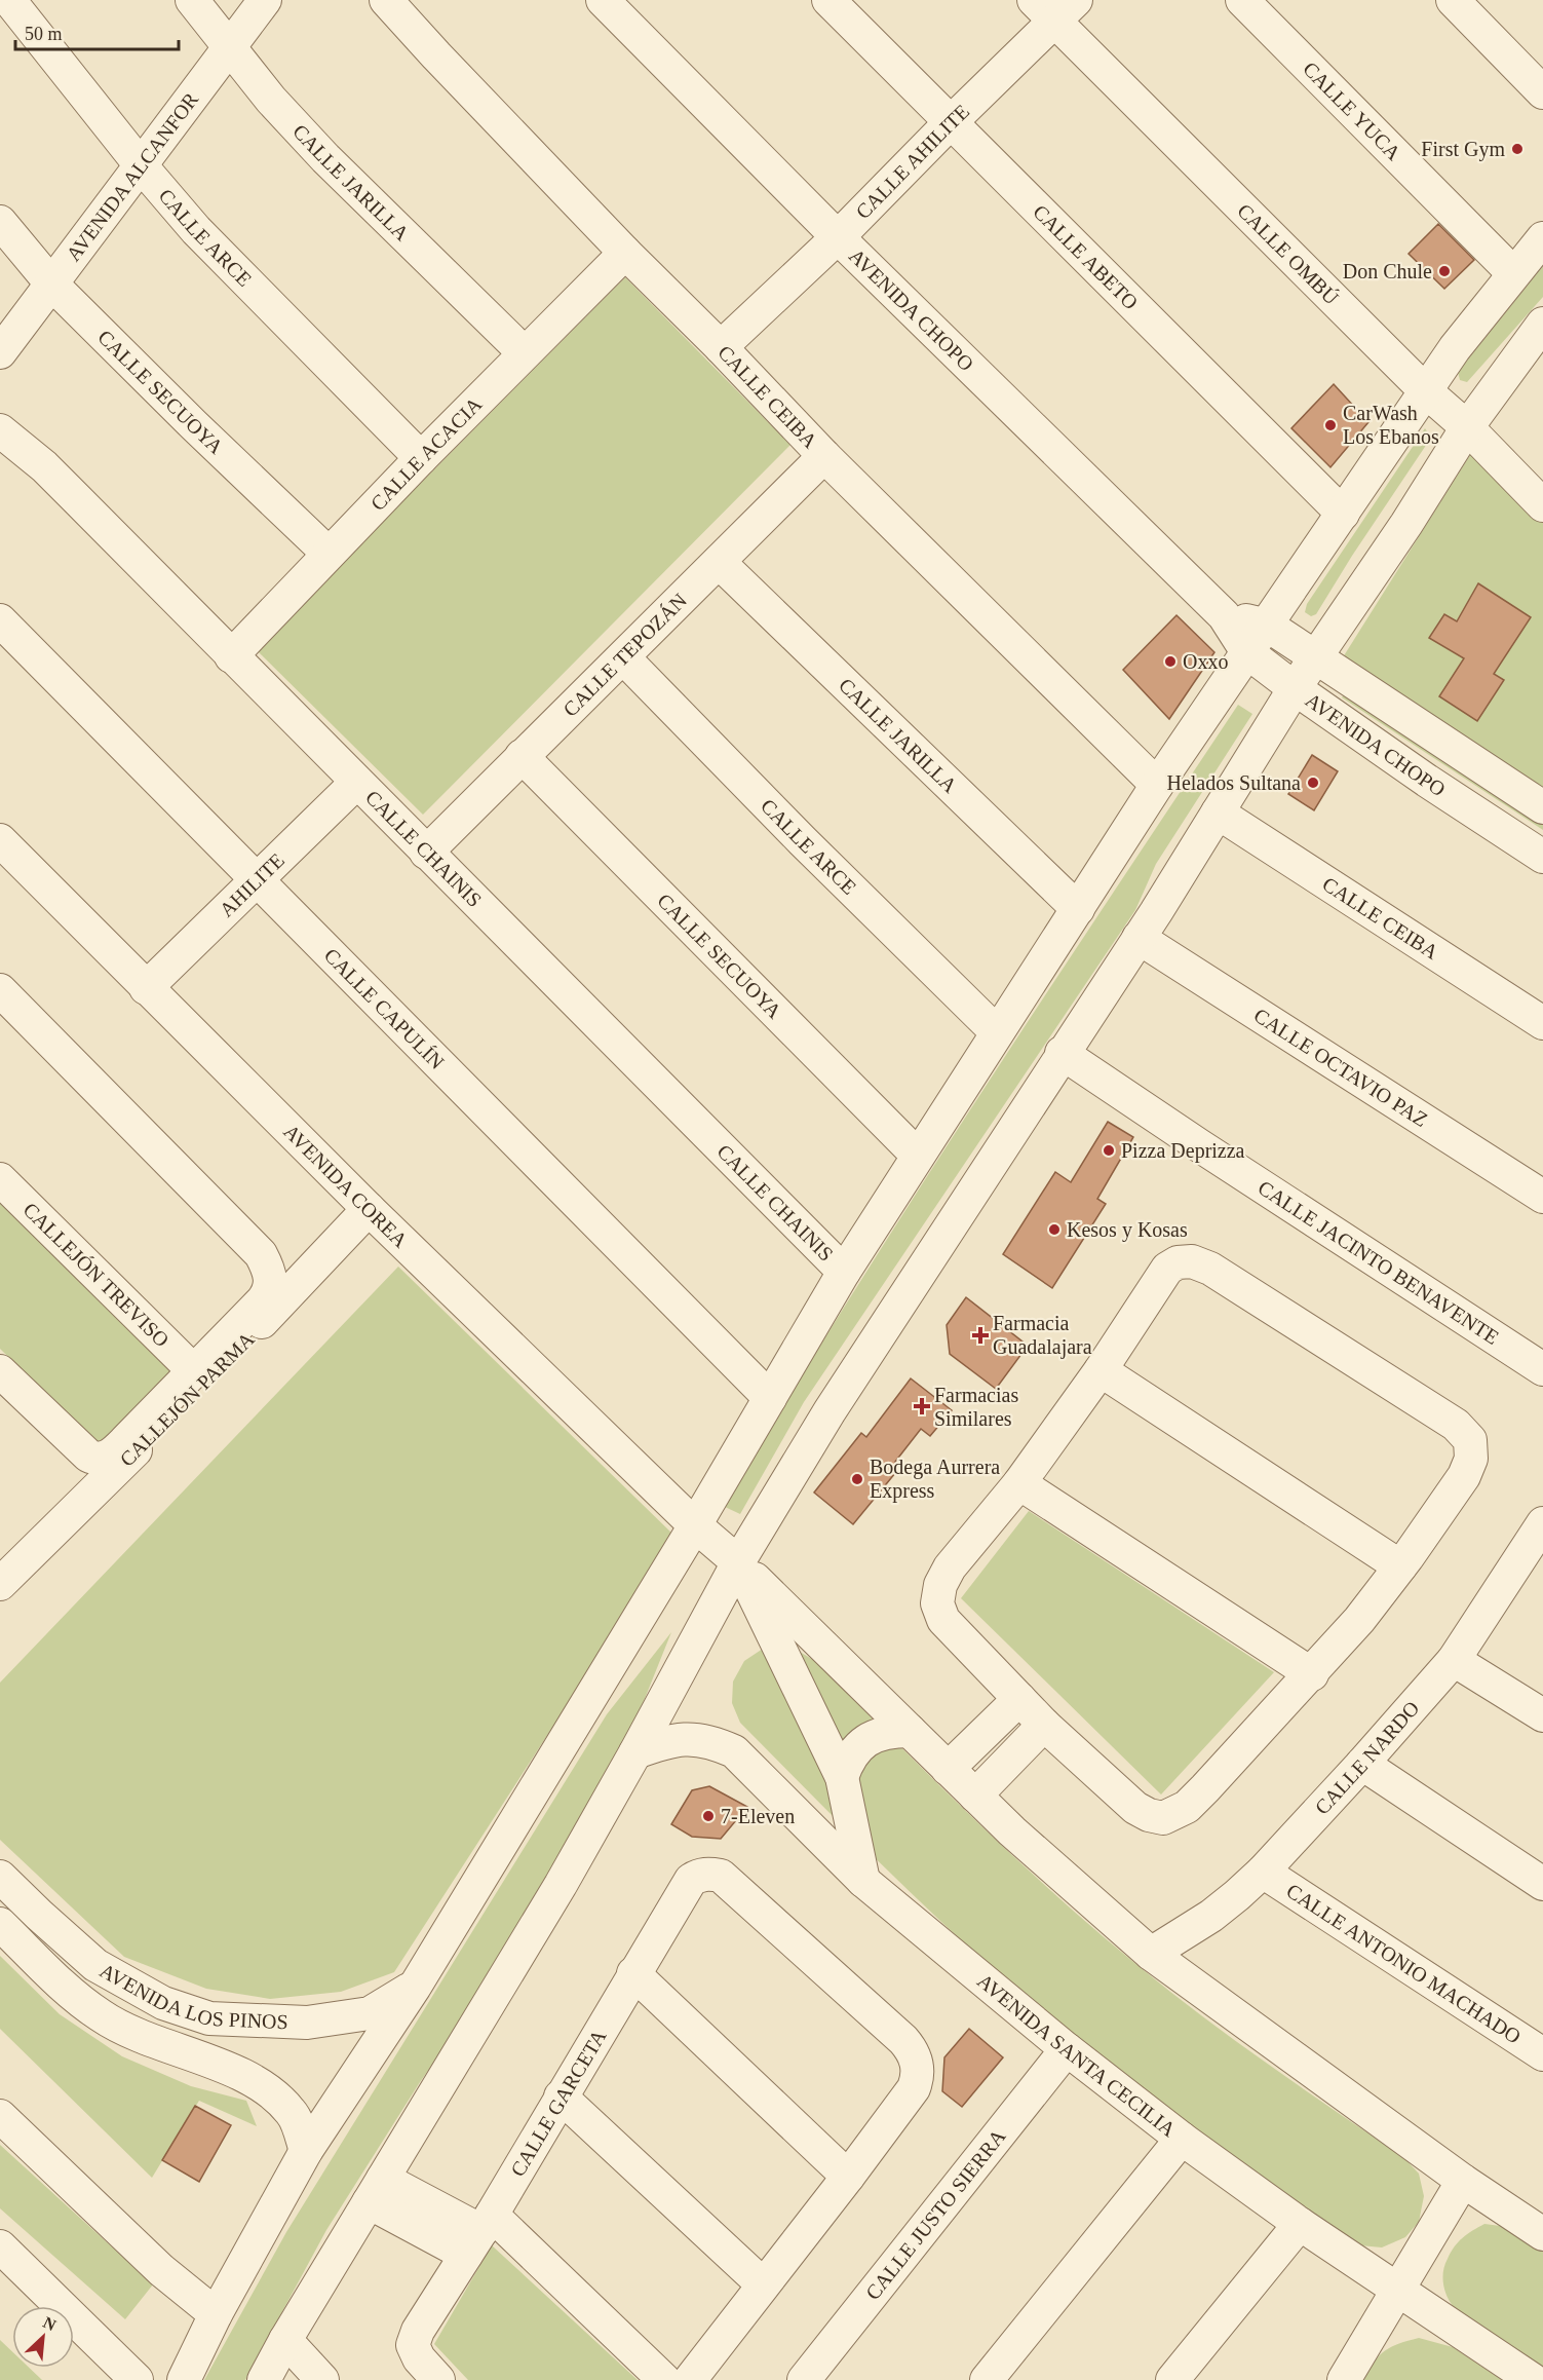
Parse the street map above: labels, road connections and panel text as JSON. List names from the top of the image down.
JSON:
{
  "streets": {
    "street": [
      "CALLE YUCA",
      "CALLE AHILITE",
      "AVENIDA ALCANFOR",
      "CALLE JARILLA",
      "CALLE ARCE",
      "CALLE OMBÚ",
      "CALLE ABETO",
      "AVENIDA CHOPO",
      "CALLE SECUOYA",
      "CALLE CEIBA",
      "CALLE ACACIA",
      "CALLE TEPOZÁN",
      "CALLE CHAINIS",
      "AHILITE",
      "CALLE CAPULÍN",
      "CALLE OCTAVIO PAZ",
      "AVENIDA COREA",
      "CALLE JACINTO BENAVENTE",
      "CALLEJÓN TREVISO",
      "CALLEJÓN PARMA",
      "CALLE NARDO",
      "CALLE ANTONIO MACHADO",
      "AVENIDA LOS PINOS",
      "AVENIDA SANTA CECILIA",
      "CALLE GARCETA",
      "CALLE JUSTO SIERRA"
    ]
  },
  "crossings": [
    ["CALLE AHILITE", "CALLE OMBÚ"],
    ["CALLE AHILITE", "CALLE ABETO"],
    ["CALLE AHILITE", "AVENIDA CHOPO"],
    ["CALLE AHILITE", "CALLE CEIBA"],
    ["AVENIDA ALCANFOR", "CALLE JARILLA"],
    ["AVENIDA ALCANFOR", "CALLE ARCE"],
    ["AVENIDA ALCANFOR", "CALLE SECUOYA"],
    ["CALLE JARILLA", "CALLE ACACIA"],
    ["CALLE JARILLA", "CALLE TEPOZÁN"],
    ["CALLE ARCE", "CALLE ACACIA"],
    ["CALLE ARCE", "CALLE TEPOZÁN"],
    ["CALLE SECUOYA", "CALLE ACACIA"],
    ["CALLE SECUOYA", "CALLE TEPOZÁN"],
    ["CALLE CEIBA", "CALLE ACACIA"],
    ["CALLE CEIBA", "CALLE TEPOZÁN"],
    ["CALLE ACACIA", "CALLE CHAINIS"],
    ["CALLE TEPOZÁN", "CALLE CHAINIS"],
    ["CALLE CHAINIS", "AHILITE"],
    ["AHILITE", "CALLE CAPULÍN"],
    ["AHILITE", "AVENIDA COREA"],
    ["AVENIDA COREA", "CALLEJÓN PARMA"],
    ["CALLE NARDO", "CALLE ANTONIO MACHADO"],
    ["AVENIDA SANTA CECILIA", "CALLE JUSTO SIERRA"]
  ],
  "places": {
    "other": [
      "First Gym",
      "Don Chule",
      "CarWash Los Ebanos",
      "Oxxo",
      "Helados Sultana",
      "Pizza Deprizza",
      "Kesos y Kosas",
      "Bodega Aurrera Express",
      "7-Eleven"
    ],
    "health": ["Farmacia Guadalajara", "Farmacias Similares"]
  },
  "scale_bar": "50 m",
  "north": "top right"
}
